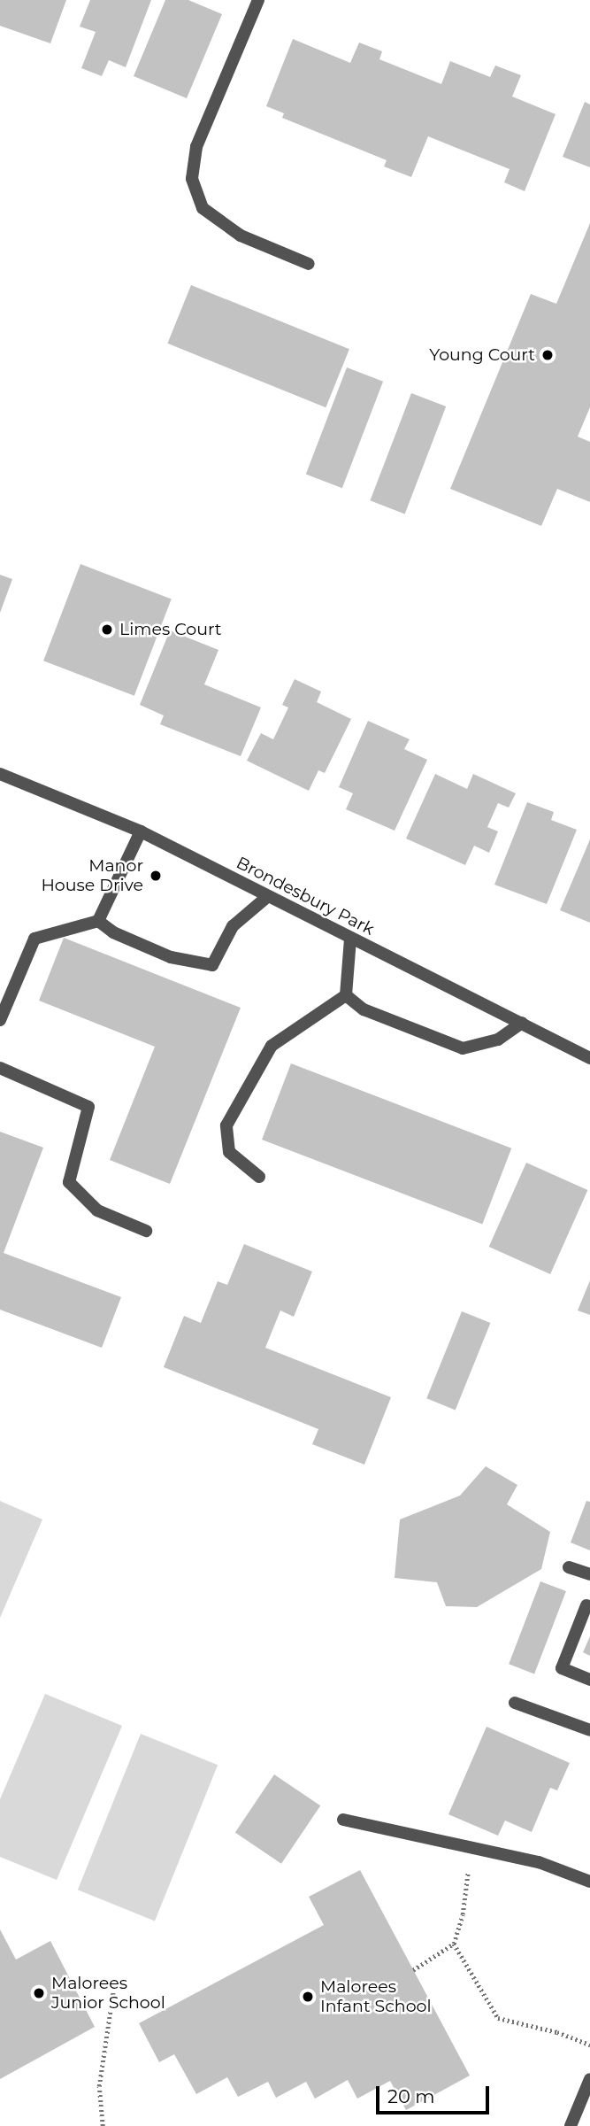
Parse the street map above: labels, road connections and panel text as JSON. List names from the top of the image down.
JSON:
{
  "streets": {
    "street": ["Brondesbury Park"]
  },
  "places": [
    "Young Court",
    "Limes Court",
    "Manor House Drive",
    "Malorees Junior School",
    "Malorees Infant School"
  ],
  "scale_bar": "20 m"
}
